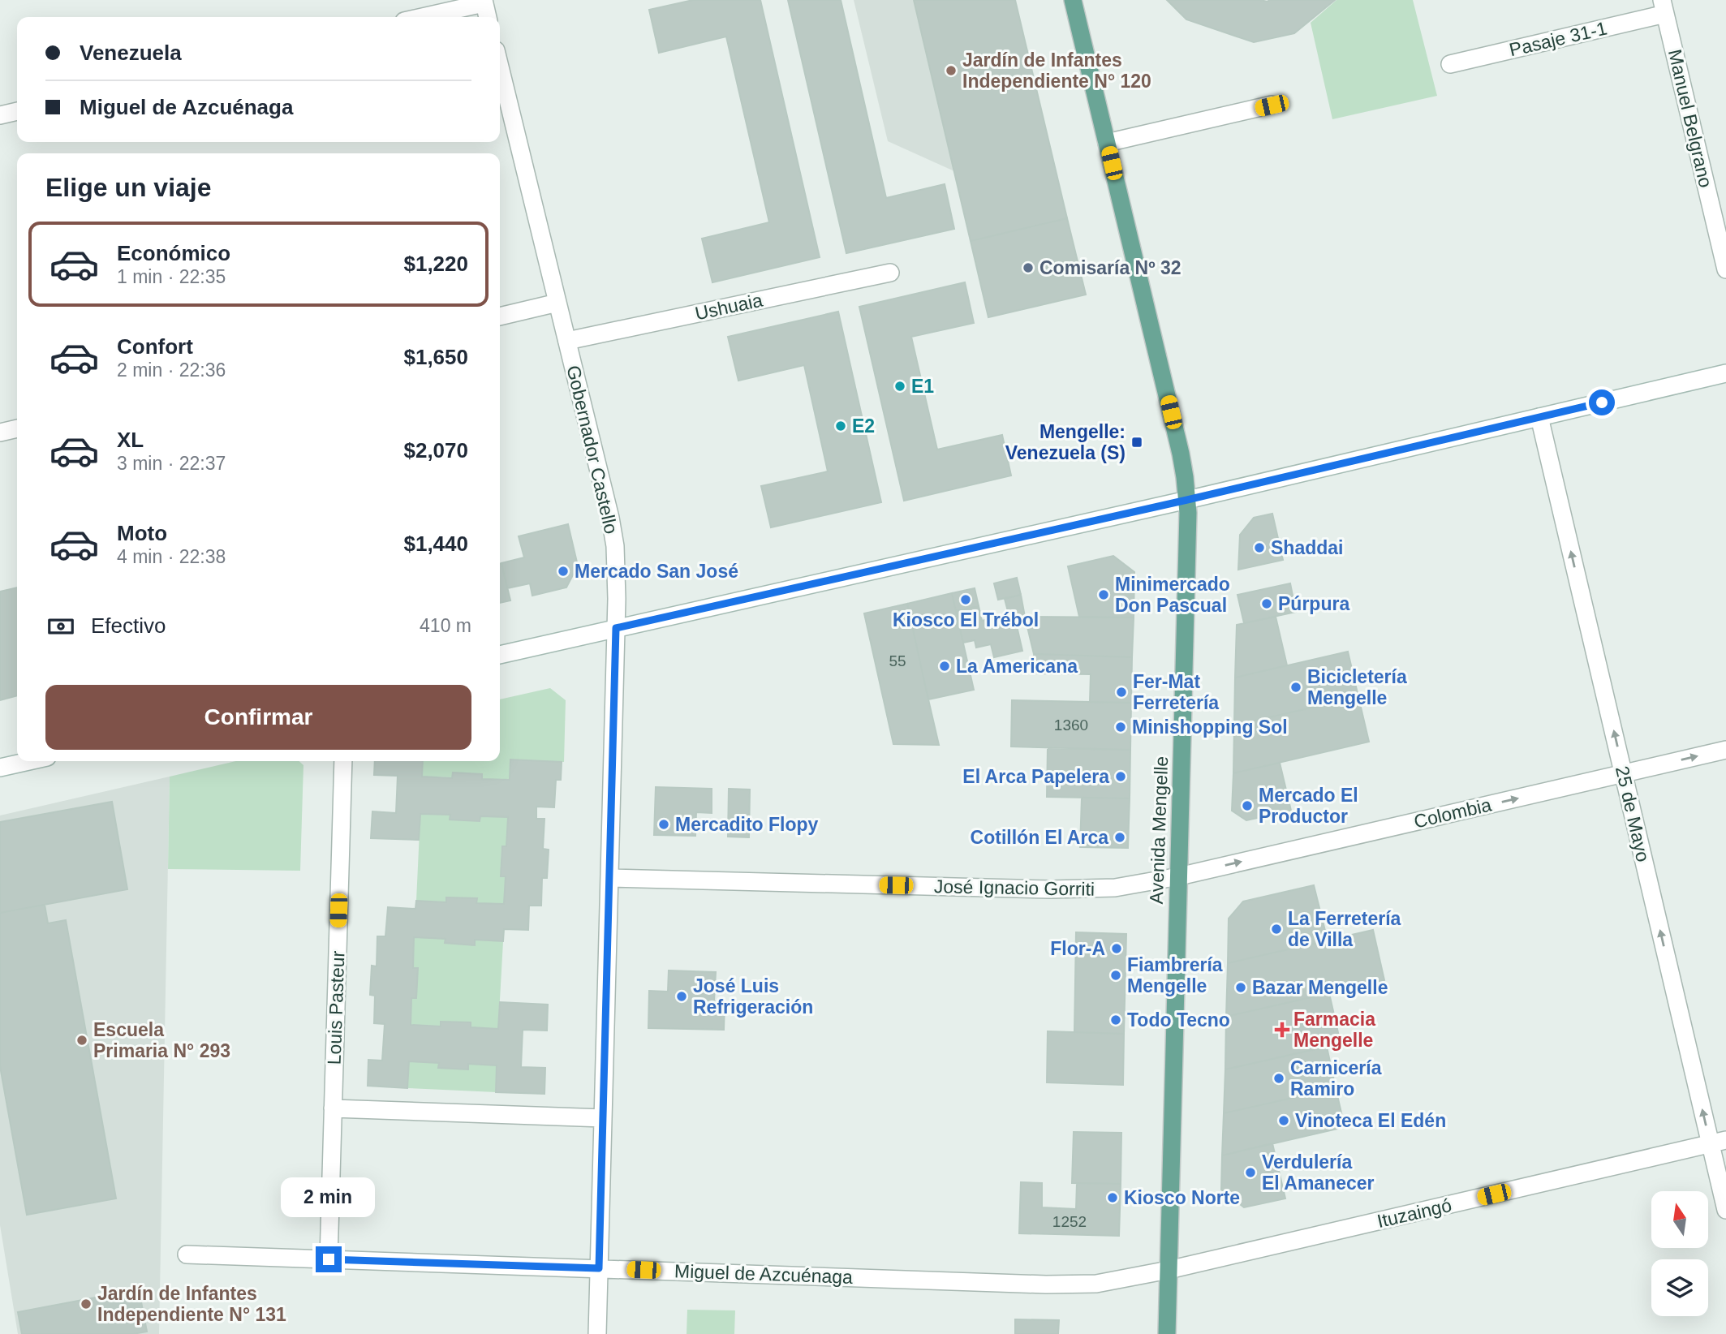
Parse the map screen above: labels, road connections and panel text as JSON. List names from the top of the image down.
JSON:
{
  "streets": {
    "main road": ["Avenida Mengelle"],
    "street": [
      "Pasaje 31-1",
      "Manuel Belgrano",
      "Ushuaia",
      "Gobernador Castello",
      "Colombia",
      "25 de Mayo",
      "José Ignacio Gorriti",
      "Louis Pasteur",
      "Ituzaingó",
      "Miguel de Azcuénaga"
    ]
  },
  "crossings": [
    ["Pasaje 31-1", "Manuel Belgrano"],
    ["Ushuaia", "Gobernador Castello"],
    ["Gobernador Castello", "José Ignacio Gorriti"],
    ["Gobernador Castello", "Miguel de Azcuénaga"],
    ["Colombia", "25 de Mayo"],
    ["Colombia", "Avenida Mengelle"],
    ["Colombia", "José Ignacio Gorriti"],
    ["25 de Mayo", "Ituzaingó"],
    ["Avenida Mengelle", "José Ignacio Gorriti"],
    ["Avenida Mengelle", "Ituzaingó"],
    ["Avenida Mengelle", "Miguel de Azcuénaga"],
    ["Louis Pasteur", "Miguel de Azcuénaga"],
    ["Ituzaingó", "Miguel de Azcuénaga"]
  ],
  "one_way": ["Colombia", "25 de Mayo"],
  "places": {
    "other": [
      "Jardín de Infantes Independiente N° 120",
      "Comisaría Nº 32",
      "E1",
      "E2",
      "Shaddai",
      "Mercado San José",
      "Minimercado Don Pascual",
      "Kiosco El Trébol",
      "Púrpura",
      "La Americana",
      "Bicicletería Mengelle",
      "Fer-Mat Ferretería",
      "Minishopping Sol",
      "El Arca Papelera",
      "Mercado El Productor",
      "Mercadito Flopy",
      "Cotillón El Arca",
      "La Ferretería de Villa",
      "Flor-A",
      "Fiambrería Mengelle",
      "Bazar Mengelle",
      "José Luis Refrigeración",
      "Todo Tecno",
      "Escuela Primaria N° 293",
      "Carnicería Ramiro",
      "Vinoteca El Edén",
      "Verdulería El Amanecer",
      "Kiosco Norte",
      "Jardín de Infantes Independiente N° 131"
    ],
    "transit": ["Mengelle: Venezuela (S)"],
    "health": ["Farmacia Mengelle"]
  },
  "house_numbers": ["55", "1360", "1252"],
  "north": "top",
  "page": {
    "banner": ["Venezuela", "Miguel de Azcuénaga"],
    "heading": "Elige un viaje",
    "list": [
      {
        "name": "Económico",
        "note": "1 min · 22:35",
        "value": "$1,220"
      },
      {
        "name": "Confort",
        "note": "2 min · 22:36",
        "value": "$1,650"
      },
      {
        "name": "XL",
        "note": "3 min · 22:37",
        "value": "$2,070"
      },
      {
        "name": "Moto",
        "note": "4 min · 22:38",
        "value": "$1,440"
      }
    ],
    "pay": ["Efectivo", "410 m"],
    "buttons": "Confirmar",
    "bubble": "2 min"
  }
}
